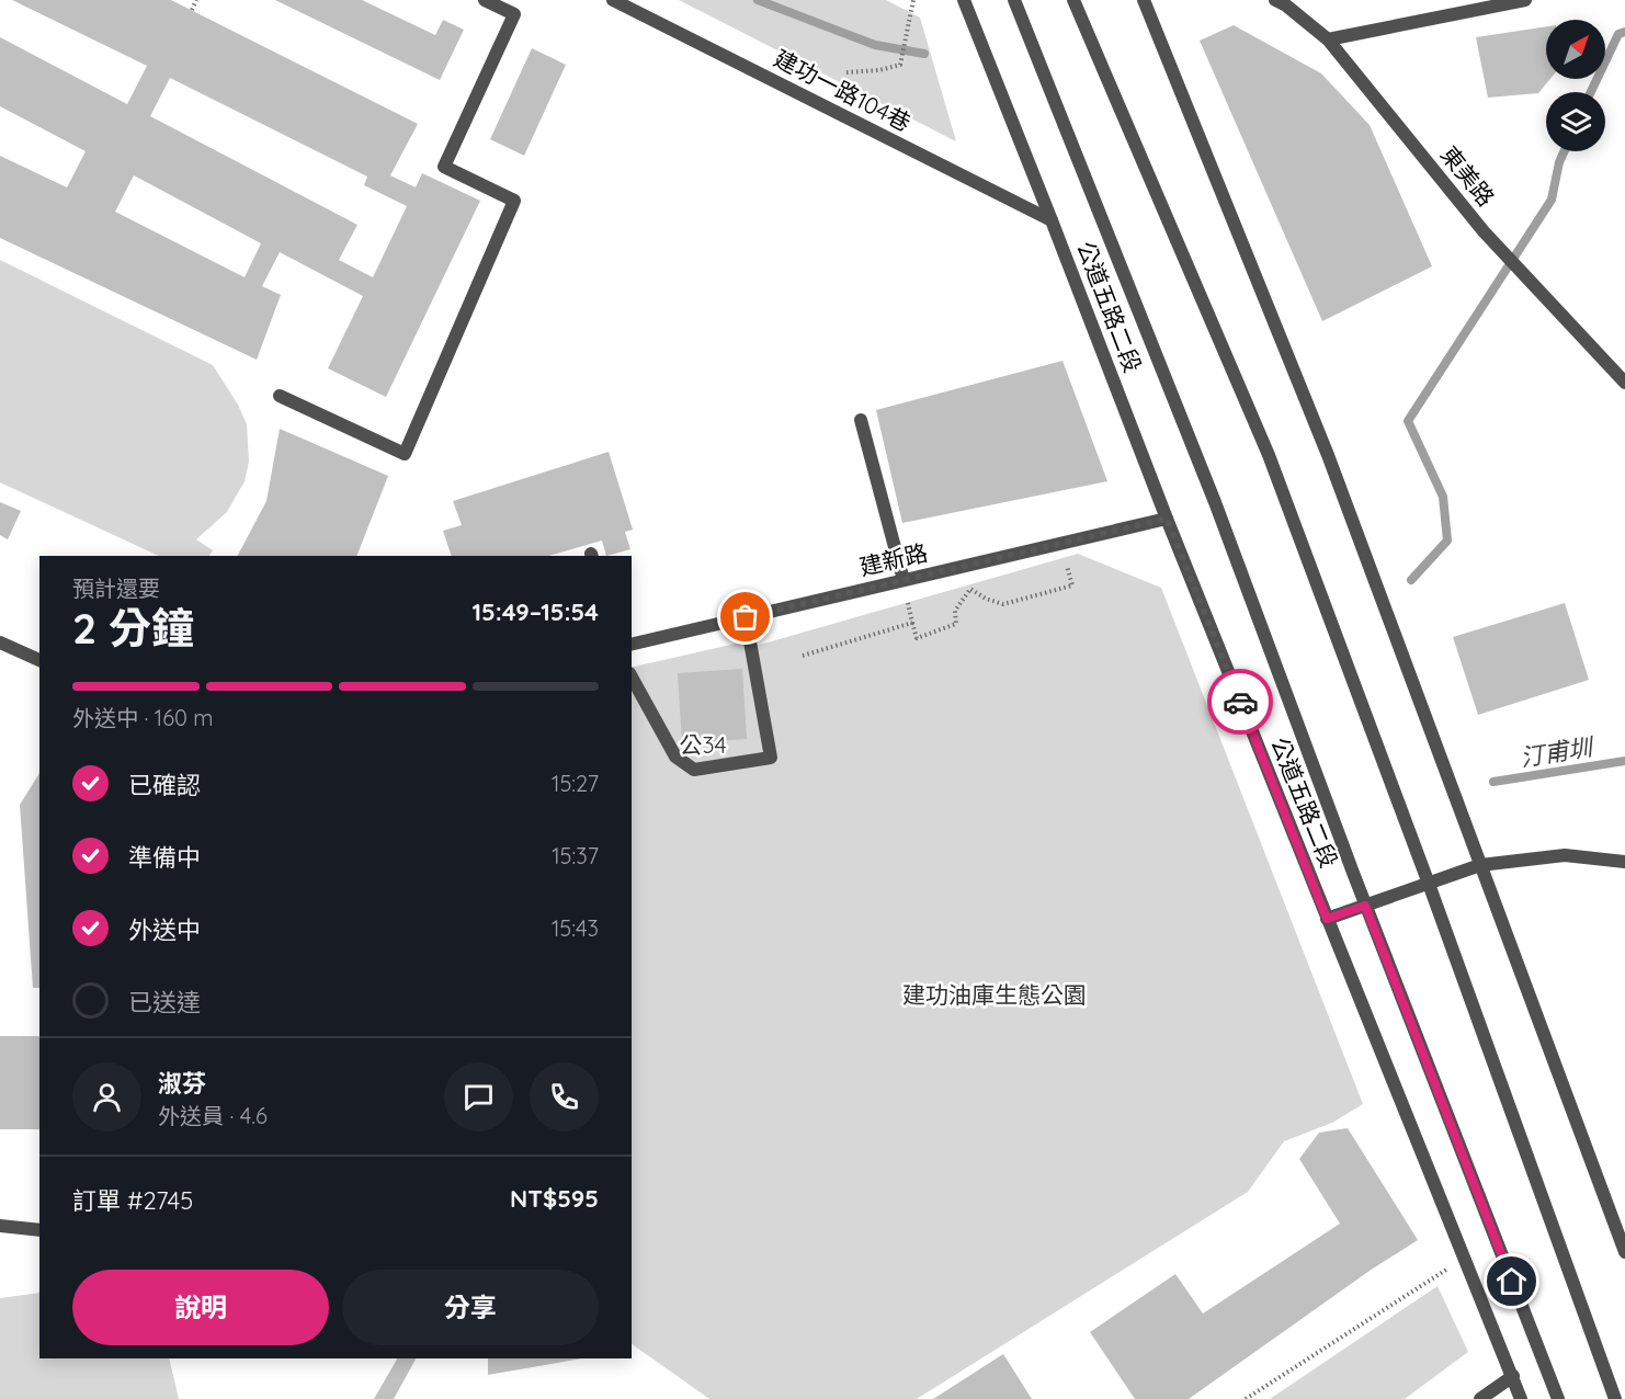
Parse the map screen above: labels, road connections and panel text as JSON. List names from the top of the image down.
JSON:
{
  "streets": {
    "street": [
      "建功一路104巷",
      "東美路",
      "公道五路二段",
      "建新路"
    ]
  },
  "crossings": [
    ["建功一路104巷", "公道五路二段"],
    ["公道五路二段", "建新路"]
  ],
  "water": ["汀甫圳"],
  "parks": ["公34", "建功油庫生態公園"],
  "north": "top right",
  "page": {
    "heading": ["2 分鐘", "預計還要", "15:49–15:54"],
    "panel": [
      "淑芬",
      "外送員 · 4.6",
      "訂單 #2745",
      "NT$595"
    ],
    "bar": "外送中 · 160 m",
    "list": [
      ["已確認", "15:27"],
      ["準備中", "15:37"],
      ["外送中", "15:43"],
      "已送達"
    ],
    "buttons": ["說明", "分享"]
  }
}
